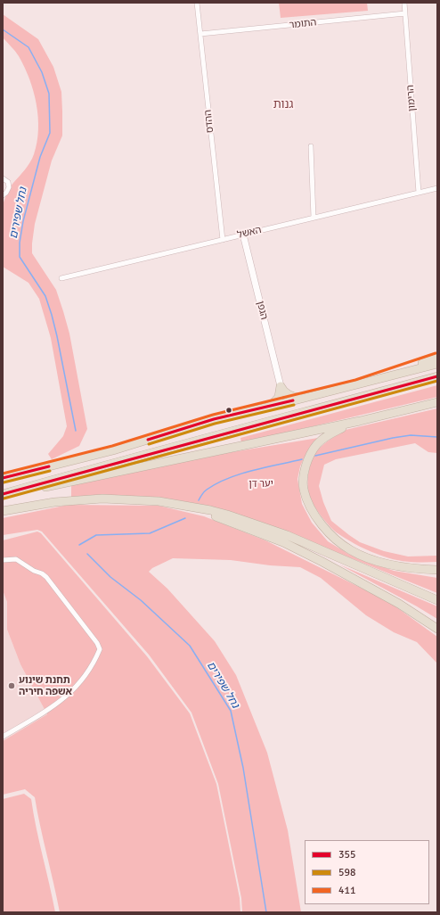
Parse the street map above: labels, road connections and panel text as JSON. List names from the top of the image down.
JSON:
{
  "streets": {
    "street": [
      "התומר",
      "הרימון",
      "ההדס",
      "האשל",
      "הגפן"
    ]
  },
  "crossings": [
    ["התומר", "הרימון"],
    ["התומר", "ההדס"],
    ["הרימון", "האשל"],
    ["ההדס", "האשל"],
    ["האשל", "הגפן"]
  ],
  "districts": ["גנות"],
  "water": ["נחל שפירים"],
  "parks": ["יער דן"],
  "places": ["תחנת שינוע אשפה חיריה"],
  "lines": ["transit line 411", "transit line 355", "transit line 598"],
  "legend": ["355", "598", "411"]
}
